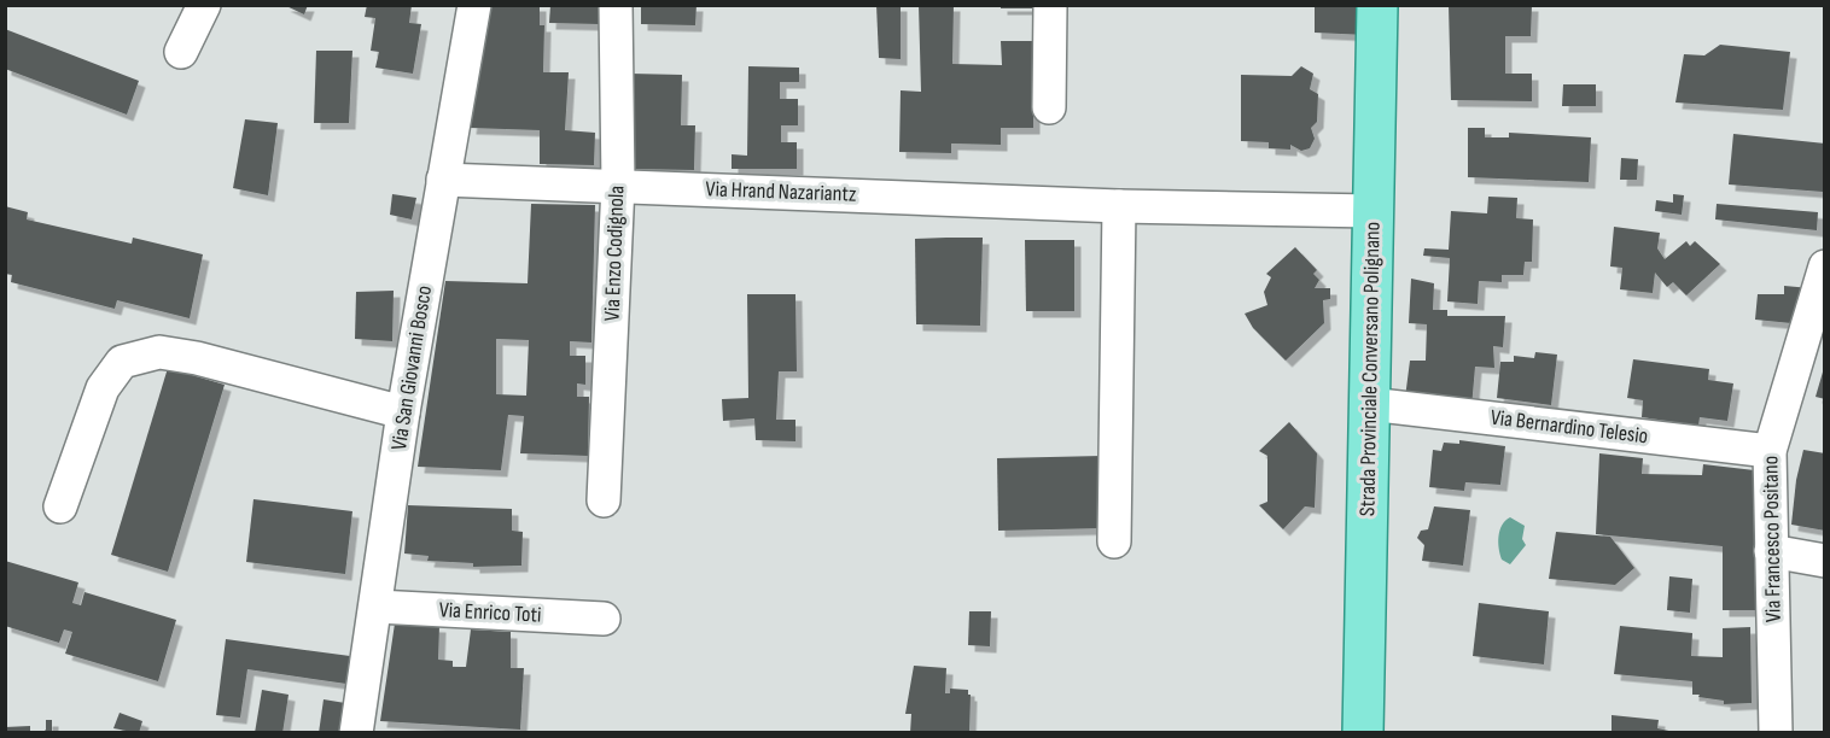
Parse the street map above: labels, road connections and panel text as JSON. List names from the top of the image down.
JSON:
{
  "streets": {
    "main road": ["Strada Provinciale Conversano Polignano"],
    "street": [
      "Via Hrand Nazariantz",
      "Via Enzo Codignola",
      "Via San Giovanni Bosco",
      "Via Bernardino Telesio",
      "Via Francesco Positano",
      "Via Enrico Toti"
    ]
  },
  "crossings": [
    ["Via Hrand Nazariantz", "Via Enzo Codignola"],
    ["Via Hrand Nazariantz", "Via San Giovanni Bosco"],
    ["Via Hrand Nazariantz", "Strada Provinciale Conversano Polignano"],
    ["Via San Giovanni Bosco", "Via Enrico Toti"],
    ["Strada Provinciale Conversano Polignano", "Via Bernardino Telesio"],
    ["Via Bernardino Telesio", "Via Francesco Positano"]
  ]
}
